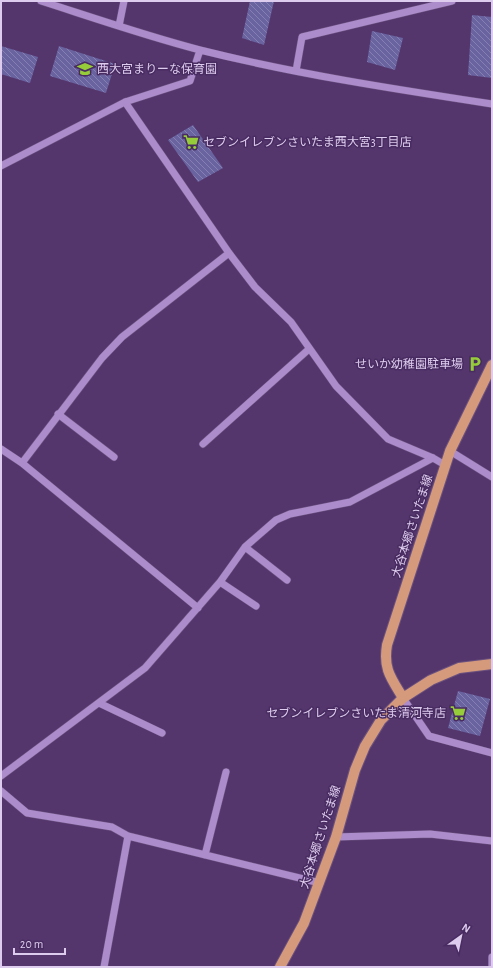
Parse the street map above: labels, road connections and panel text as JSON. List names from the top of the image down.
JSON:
{
  "streets": {
    "main road": ["大谷本郷さいたま線"]
  },
  "places": {
    "school or university": ["西大宮まりーな保育園"],
    "supermarket": ["セブンイレブンさいたま西大宮3丁目店", "セブンイレブンさいたま清河寺店"],
    "parking": ["せいか幼稚園駐車場"]
  },
  "scale_bar": "20 m",
  "north": "top right"
}
